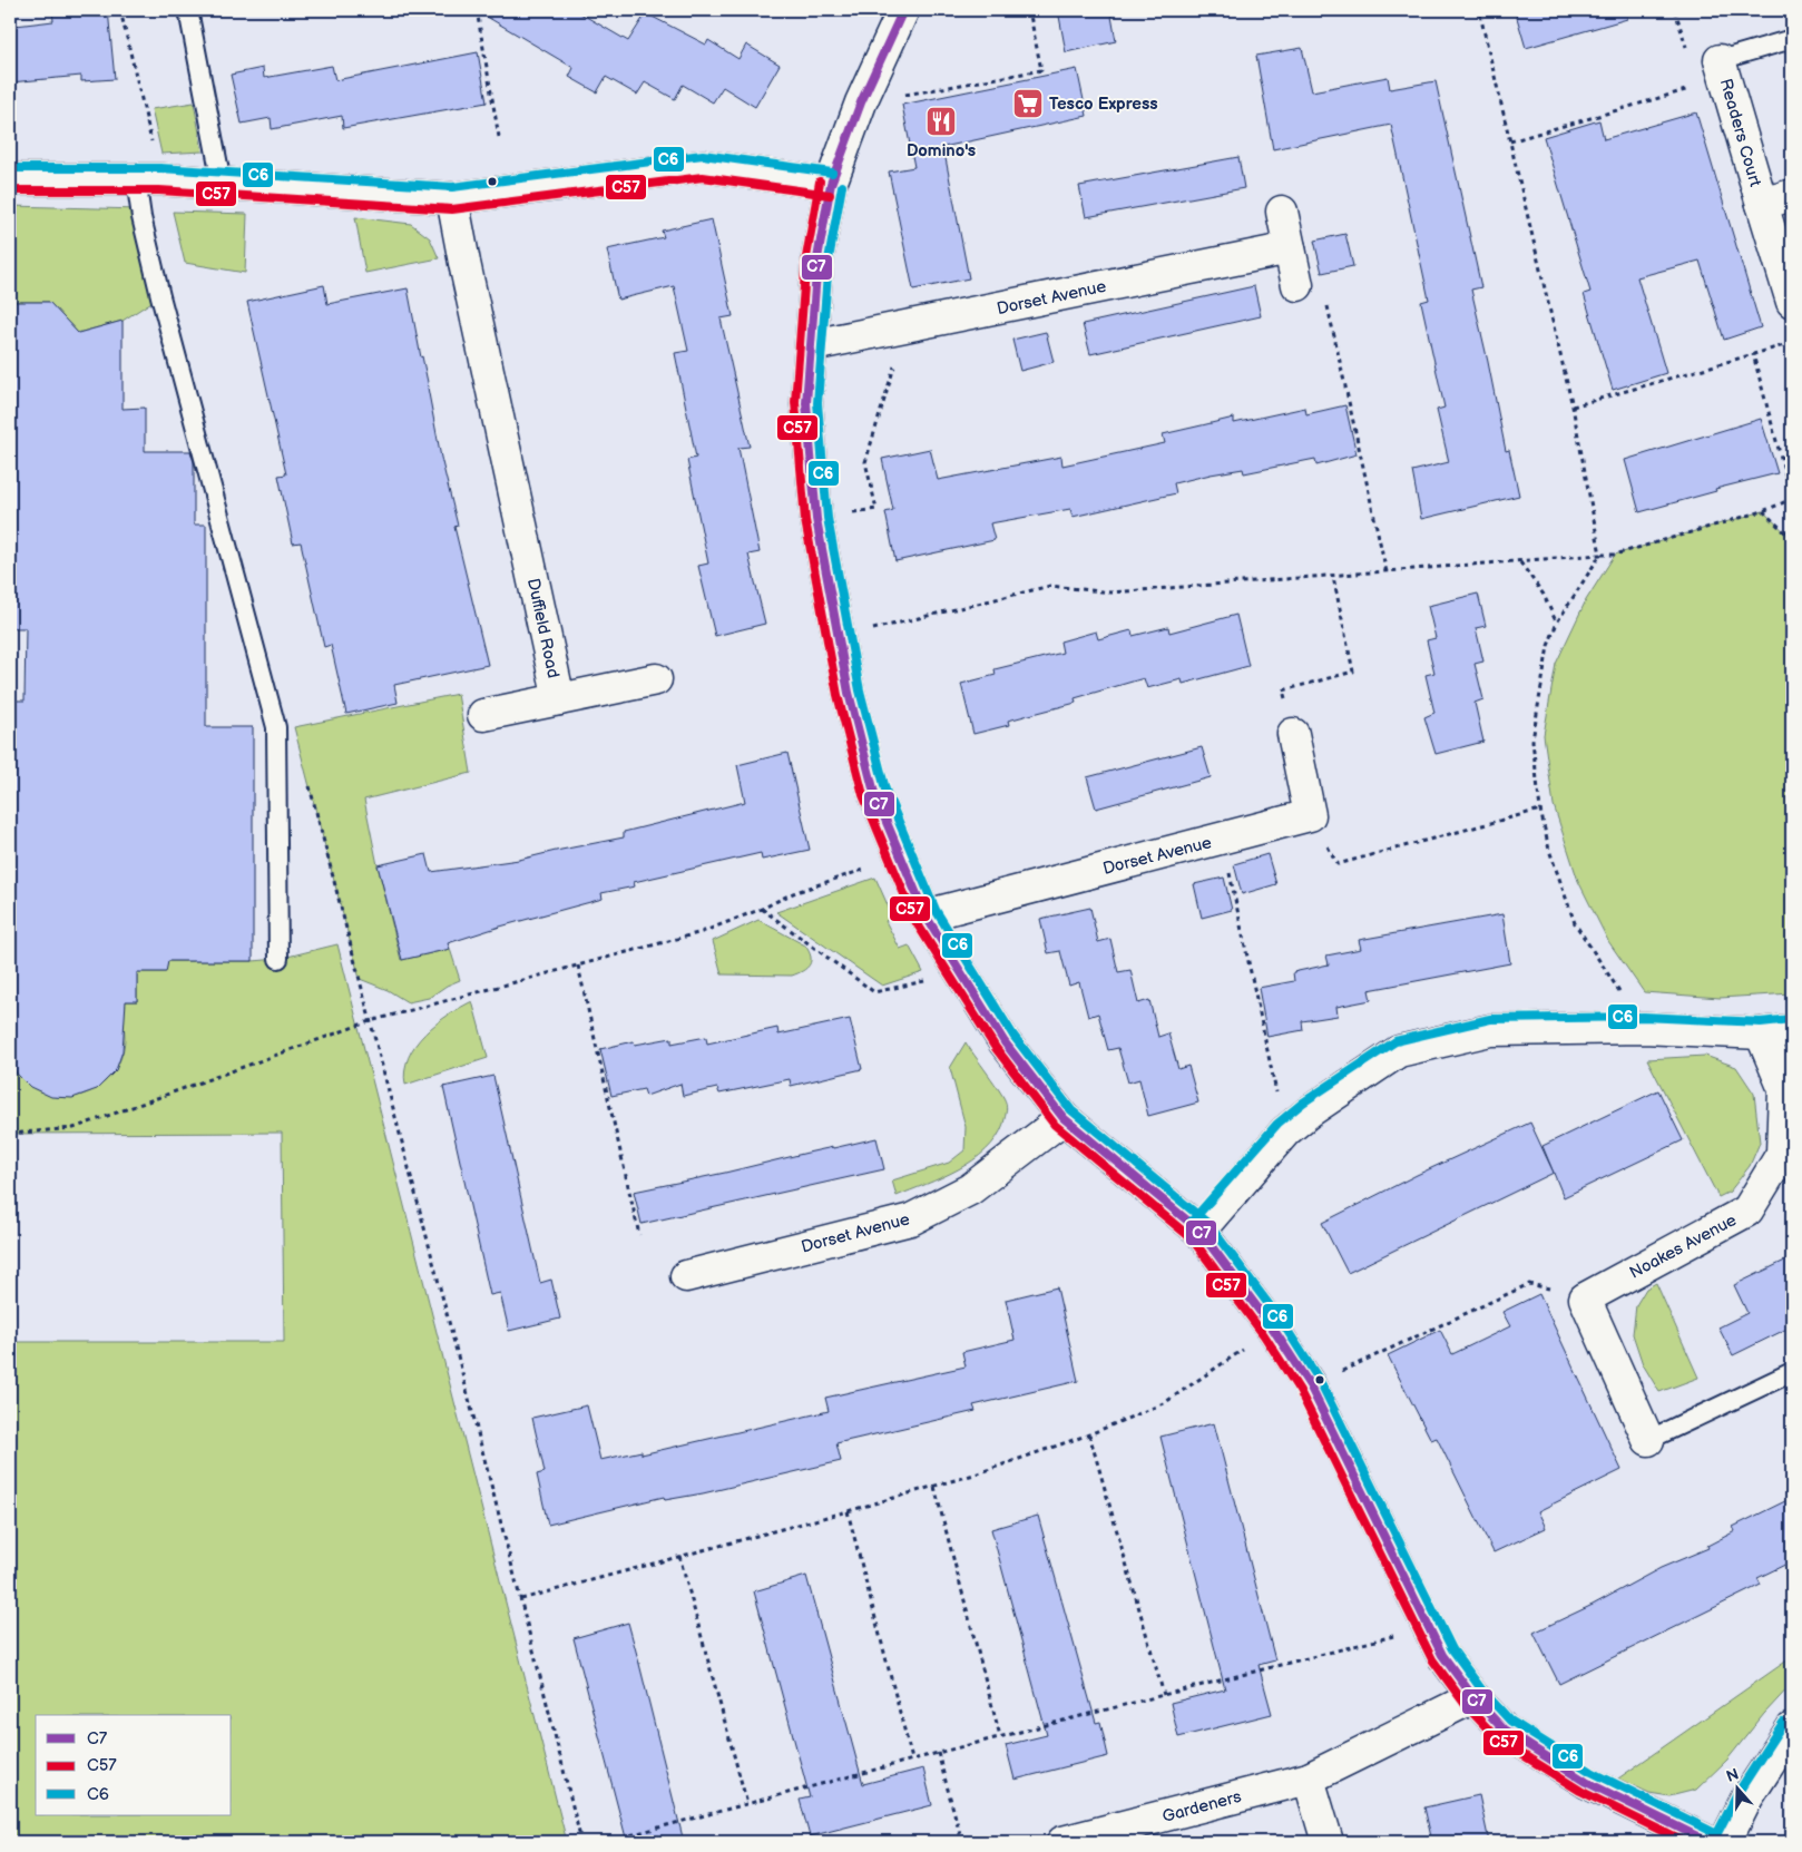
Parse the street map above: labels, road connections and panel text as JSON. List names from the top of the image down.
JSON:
{
  "streets": {
    "street": [
      "Readers Court",
      "Dorset Avenue",
      "Duffield Road",
      "Noakes Avenue",
      "Gardeners"
    ]
  },
  "places": {
    "supermarket": ["Tesco Express"],
    "restaurant": ["Domino's"]
  },
  "lines": ["transit line C7", "transit line C6", "transit line C57"],
  "legend": ["C7", "C57", "C6"],
  "north": "top"
}
